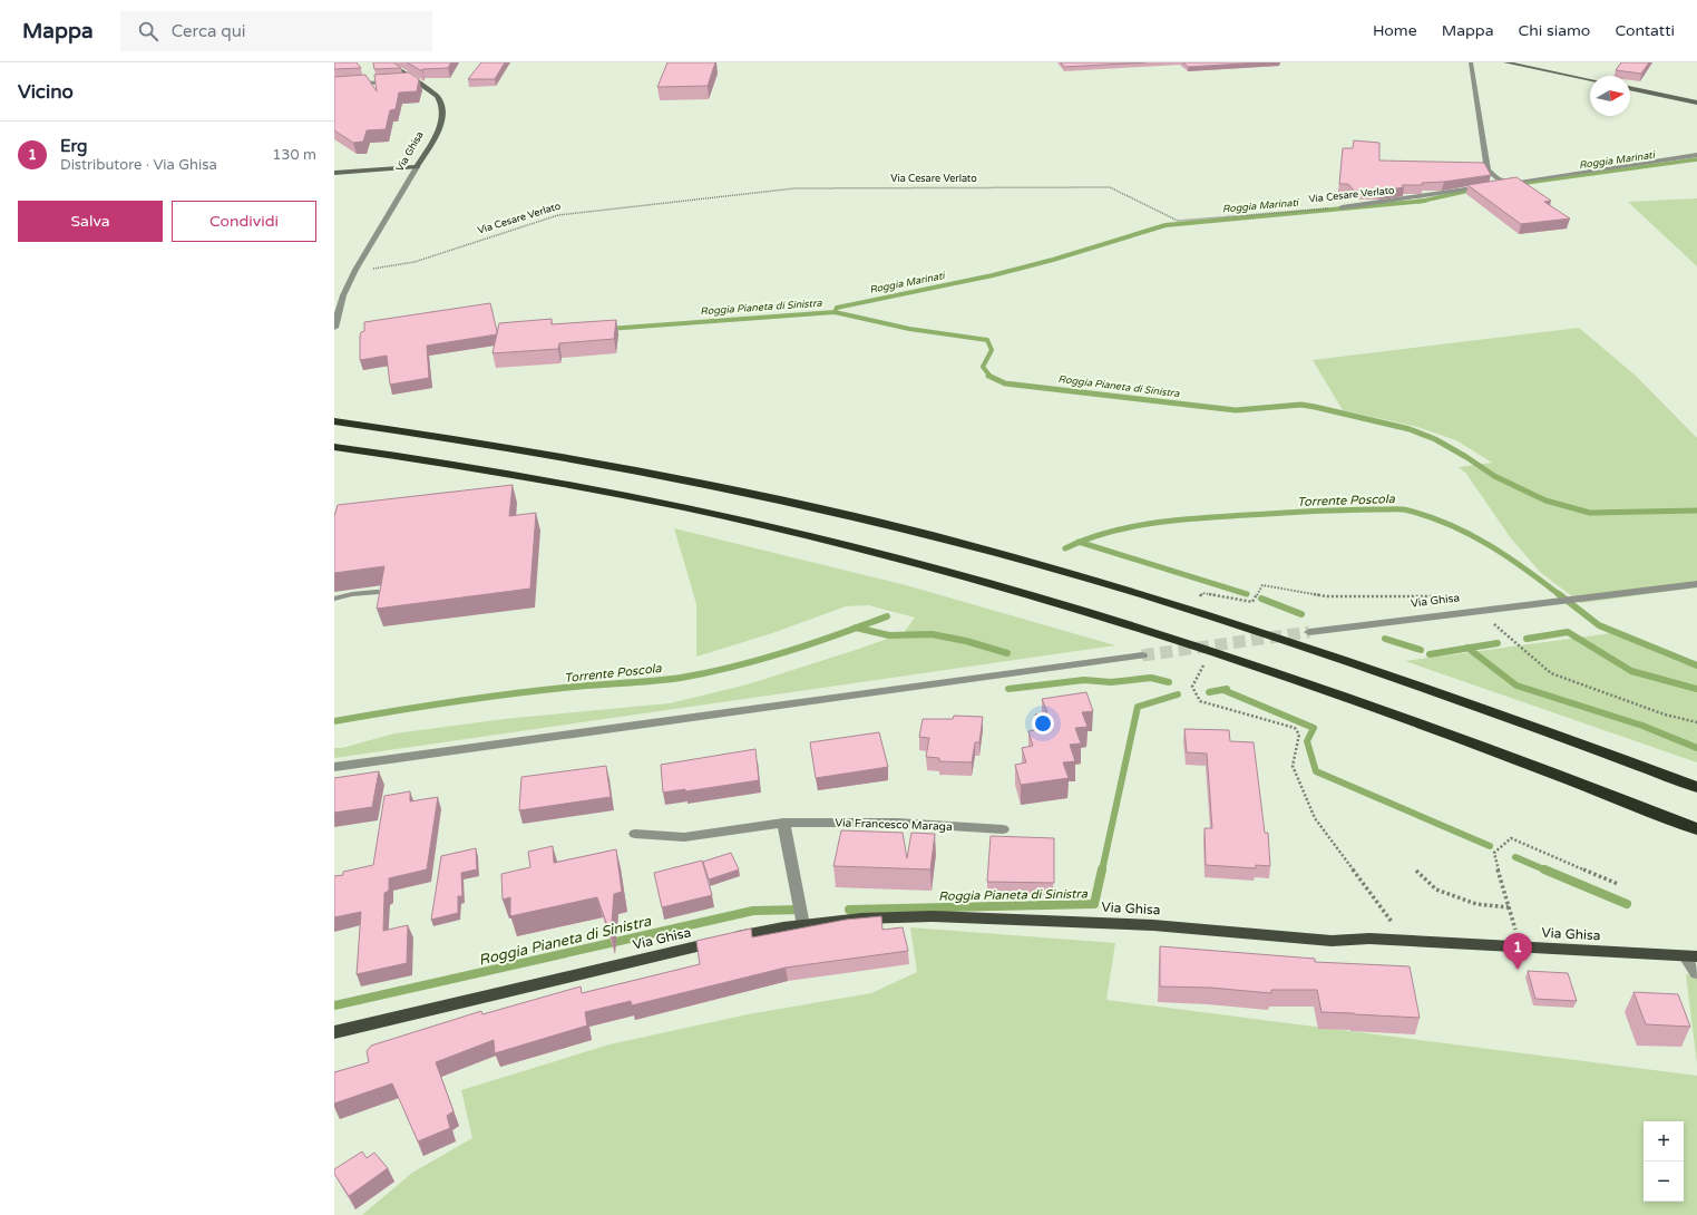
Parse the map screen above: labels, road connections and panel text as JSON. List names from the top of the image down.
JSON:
{
  "streets": {
    "main road": ["Via Ghisa"],
    "street": ["Via Cesare Verlato", "Via Francesco Maraga"]
  },
  "crossings": [
    ["Via Ghisa", "Via Cesare Verlato"]
  ],
  "water": ["Roggia Marinati", "Roggia Pianeta di Sinistra", "Torrente Poscola"],
  "north": "right",
  "page": {
    "header": "Mappa",
    "search": "Cerca qui",
    "nav": [
      "Home",
      "Mappa",
      "Chi siamo",
      "Contatti"
    ],
    "heading": "Vicino",
    "list": [
      {
        "mark": "1",
        "name": "Erg",
        "note": "Distributore · Via Ghisa",
        "value": "130 m"
      }
    ],
    "buttons": ["Salva", "Condividi"],
    "pins": "1",
    "map_buttons": ["+", "−"]
  }
}
